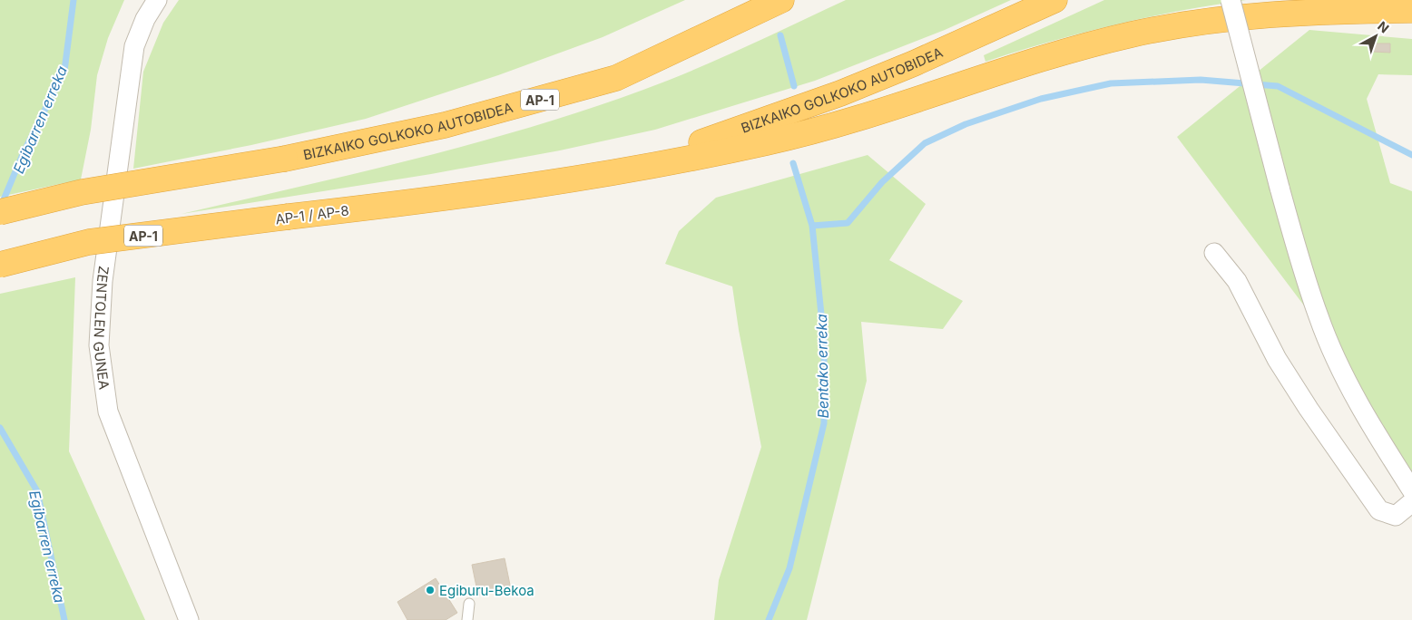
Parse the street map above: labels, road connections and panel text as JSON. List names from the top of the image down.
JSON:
{
  "streets": {
    "highway": ["BIZKAIKO GOLKOKO AUTOBIDEA", "AP-1", "AP-1 / AP-8"],
    "street": ["ZENTOLEN GUNEA"]
  },
  "crossings": [
    ["BIZKAIKO GOLKOKO AUTOBIDEA", "AP-1 / AP-8"]
  ],
  "water": ["Egibarren erreka", "Bentako erreka"],
  "places": ["Egiburu-Bekoa"],
  "north": "top right"
}
